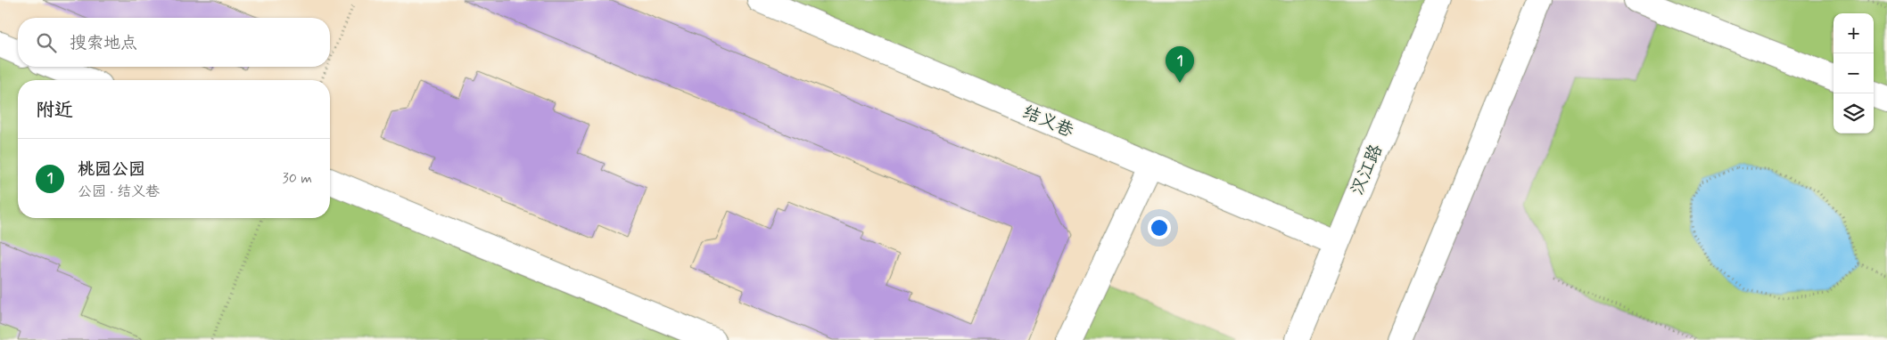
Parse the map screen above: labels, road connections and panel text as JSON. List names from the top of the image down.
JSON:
{
  "streets": {
    "main road": ["结义巷", "汉江路"]
  },
  "crossings": [
    ["结义巷", "汉江路"]
  ],
  "page": {
    "map_buttons": ["+", "−"],
    "search": "搜索地点",
    "pins": "1",
    "heading": "附近",
    "list": [
      {
        "mark": "1",
        "name": "桃园公园",
        "note": "公园 · 结义巷",
        "value": "30 m"
      }
    ]
  }
}
